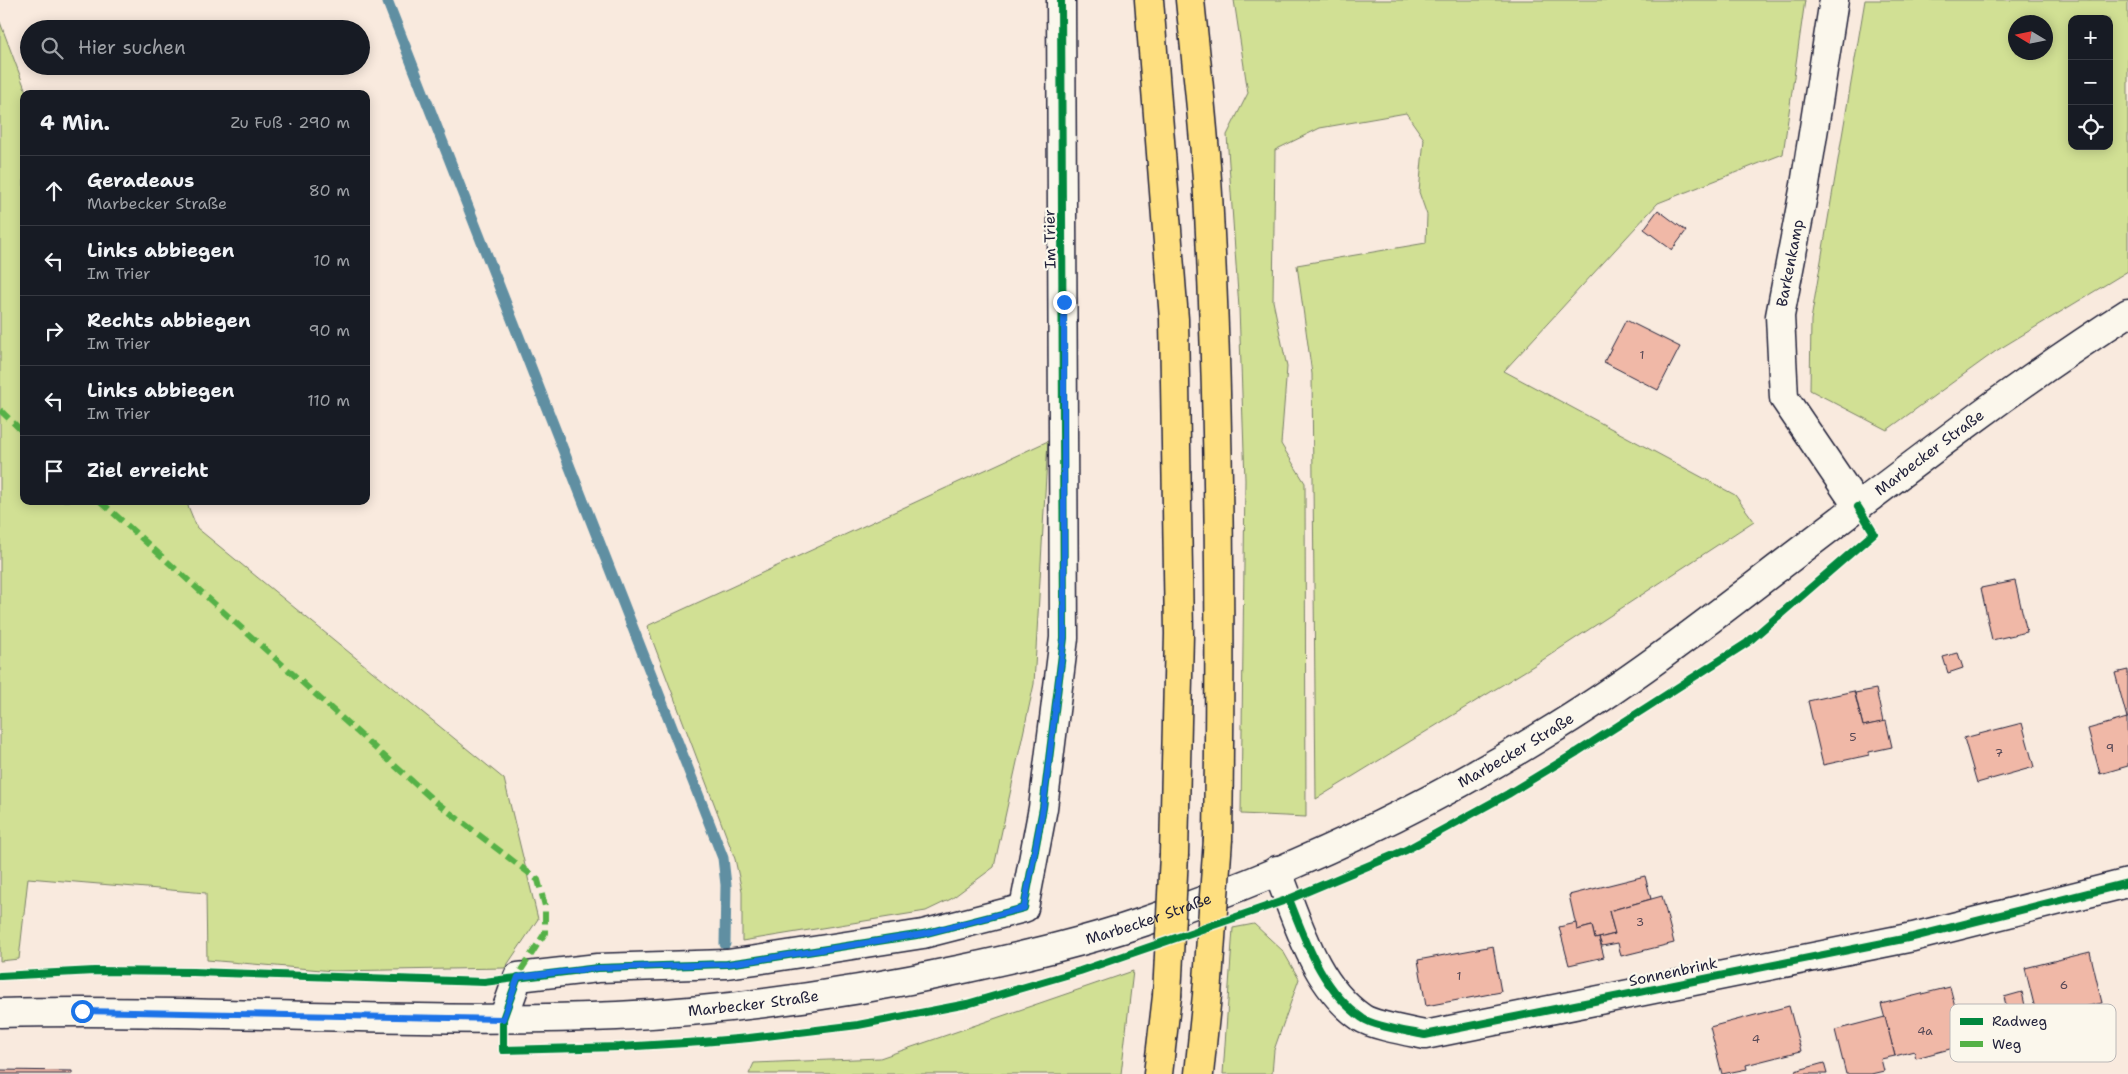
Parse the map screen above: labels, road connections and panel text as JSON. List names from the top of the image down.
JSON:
{
  "streets": {
    "street": [
      "Im Trier",
      "Barkenkamp",
      "Marbecker Straße",
      "Sonnenbrink"
    ]
  },
  "crossings": [
    ["Im Trier", "Marbecker Straße"],
    ["Barkenkamp", "Marbecker Straße"],
    ["Marbecker Straße", "Sonnenbrink"]
  ],
  "house_numbers": [
    "1",
    "5",
    "9",
    "7",
    "3",
    "1",
    "6",
    "4a",
    "4"
  ],
  "legend": ["Radweg", "Weg"],
  "north": "left",
  "page": {
    "map_buttons": ["+", "−"],
    "search": "Hier suchen",
    "heading": ["4 Min.", "Zu Fuß · 290 m"],
    "list": [
      ["Geradeaus", "Marbecker Straße", "80 m"],
      ["Links abbiegen", "Im Trier", "10 m"],
      ["Rechts abbiegen", "Im Trier", "90 m"],
      ["Links abbiegen", "Im Trier", "110 m"],
      "Ziel erreicht"
    ]
  }
}
